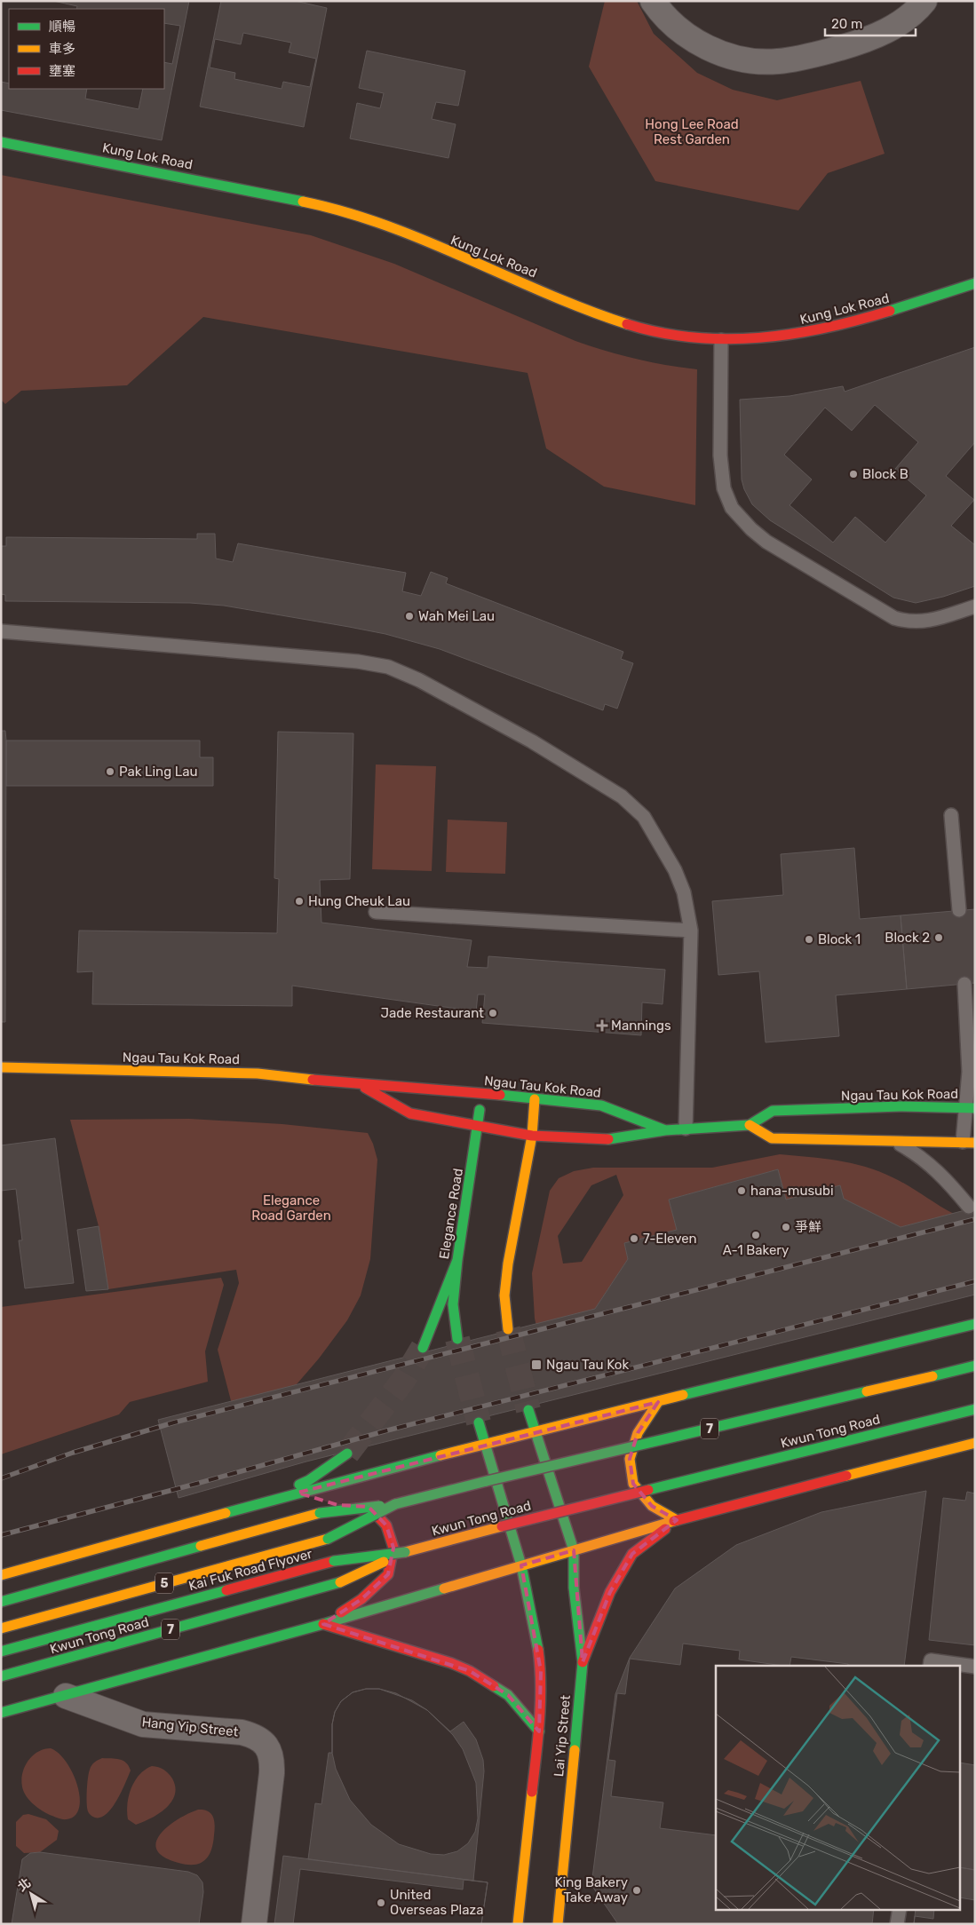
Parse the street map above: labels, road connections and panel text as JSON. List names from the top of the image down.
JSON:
{
  "streets": {
    "main road": [
      "Kung Lok Road",
      "Ngau Tau Kok Road",
      "Elegance Road",
      "7",
      "Kwun Tong Road",
      "Kai Fuk Road Flyover",
      "5",
      "Lai Yip Street"
    ],
    "street": ["Hang Yip Street"]
  },
  "crossings": [
    ["Ngau Tau Kok Road", "Elegance Road"],
    ["7", "Kai Fuk Road Flyover"],
    ["Kwun Tong Road", "Kai Fuk Road Flyover"]
  ],
  "parks": ["Hong Lee Road Rest Garden", "Elegance Road Garden"],
  "places": {
    "other": [
      "Block B",
      "Wah Mei Lau",
      "Pak Ling Lau",
      "Hung Cheuk Lau",
      "Block 2",
      "Block 1",
      "Jade Restaurant",
      "hana-musubi",
      "爭鮮",
      "A-1 Bakery",
      "7-Eleven",
      "King Bakery Take Away",
      "United Overseas Plaza"
    ],
    "health": ["Mannings"],
    "transit": ["Ngau Tau Kok"]
  },
  "legend": ["順暢", "車多", "壅塞"],
  "scale_bar": "20 m",
  "north": "top left"
}
